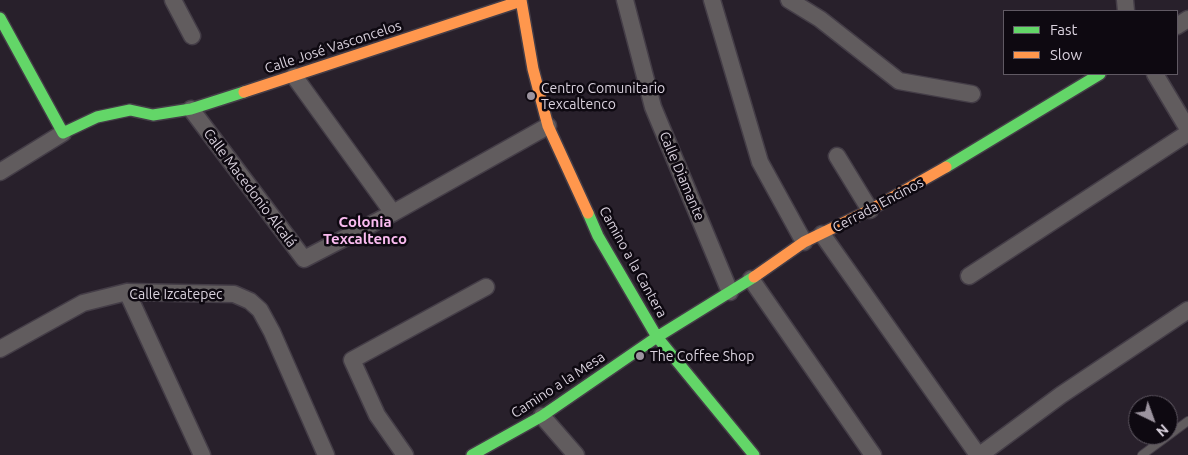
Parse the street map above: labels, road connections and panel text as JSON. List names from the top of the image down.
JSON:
{
  "streets": {
    "street": [
      "Calle José Vasconcelos",
      "Calle Diamante",
      "Calle Macedonio Alcalá",
      "Cerrada Encinos",
      "Camino a la Cantera",
      "Calle Izcatepec",
      "Camino a la Mesa"
    ]
  },
  "crossings": [
    ["Calle José Vasconcelos", "Calle Macedonio Alcalá"],
    ["Calle José Vasconcelos", "Camino a la Cantera"],
    ["Calle Diamante", "Cerrada Encinos"],
    ["Calle Macedonio Alcalá", "Camino a la Cantera"],
    ["Cerrada Encinos", "Camino a la Cantera"],
    ["Cerrada Encinos", "Camino a la Mesa"],
    ["Camino a la Cantera", "Camino a la Mesa"]
  ],
  "districts": ["Colonia Texcaltenco"],
  "places": ["Centro Comunitario Texcaltenco", "The Coffee Shop"],
  "legend": ["Fast", "Slow"],
  "north": "bottom right"
}
